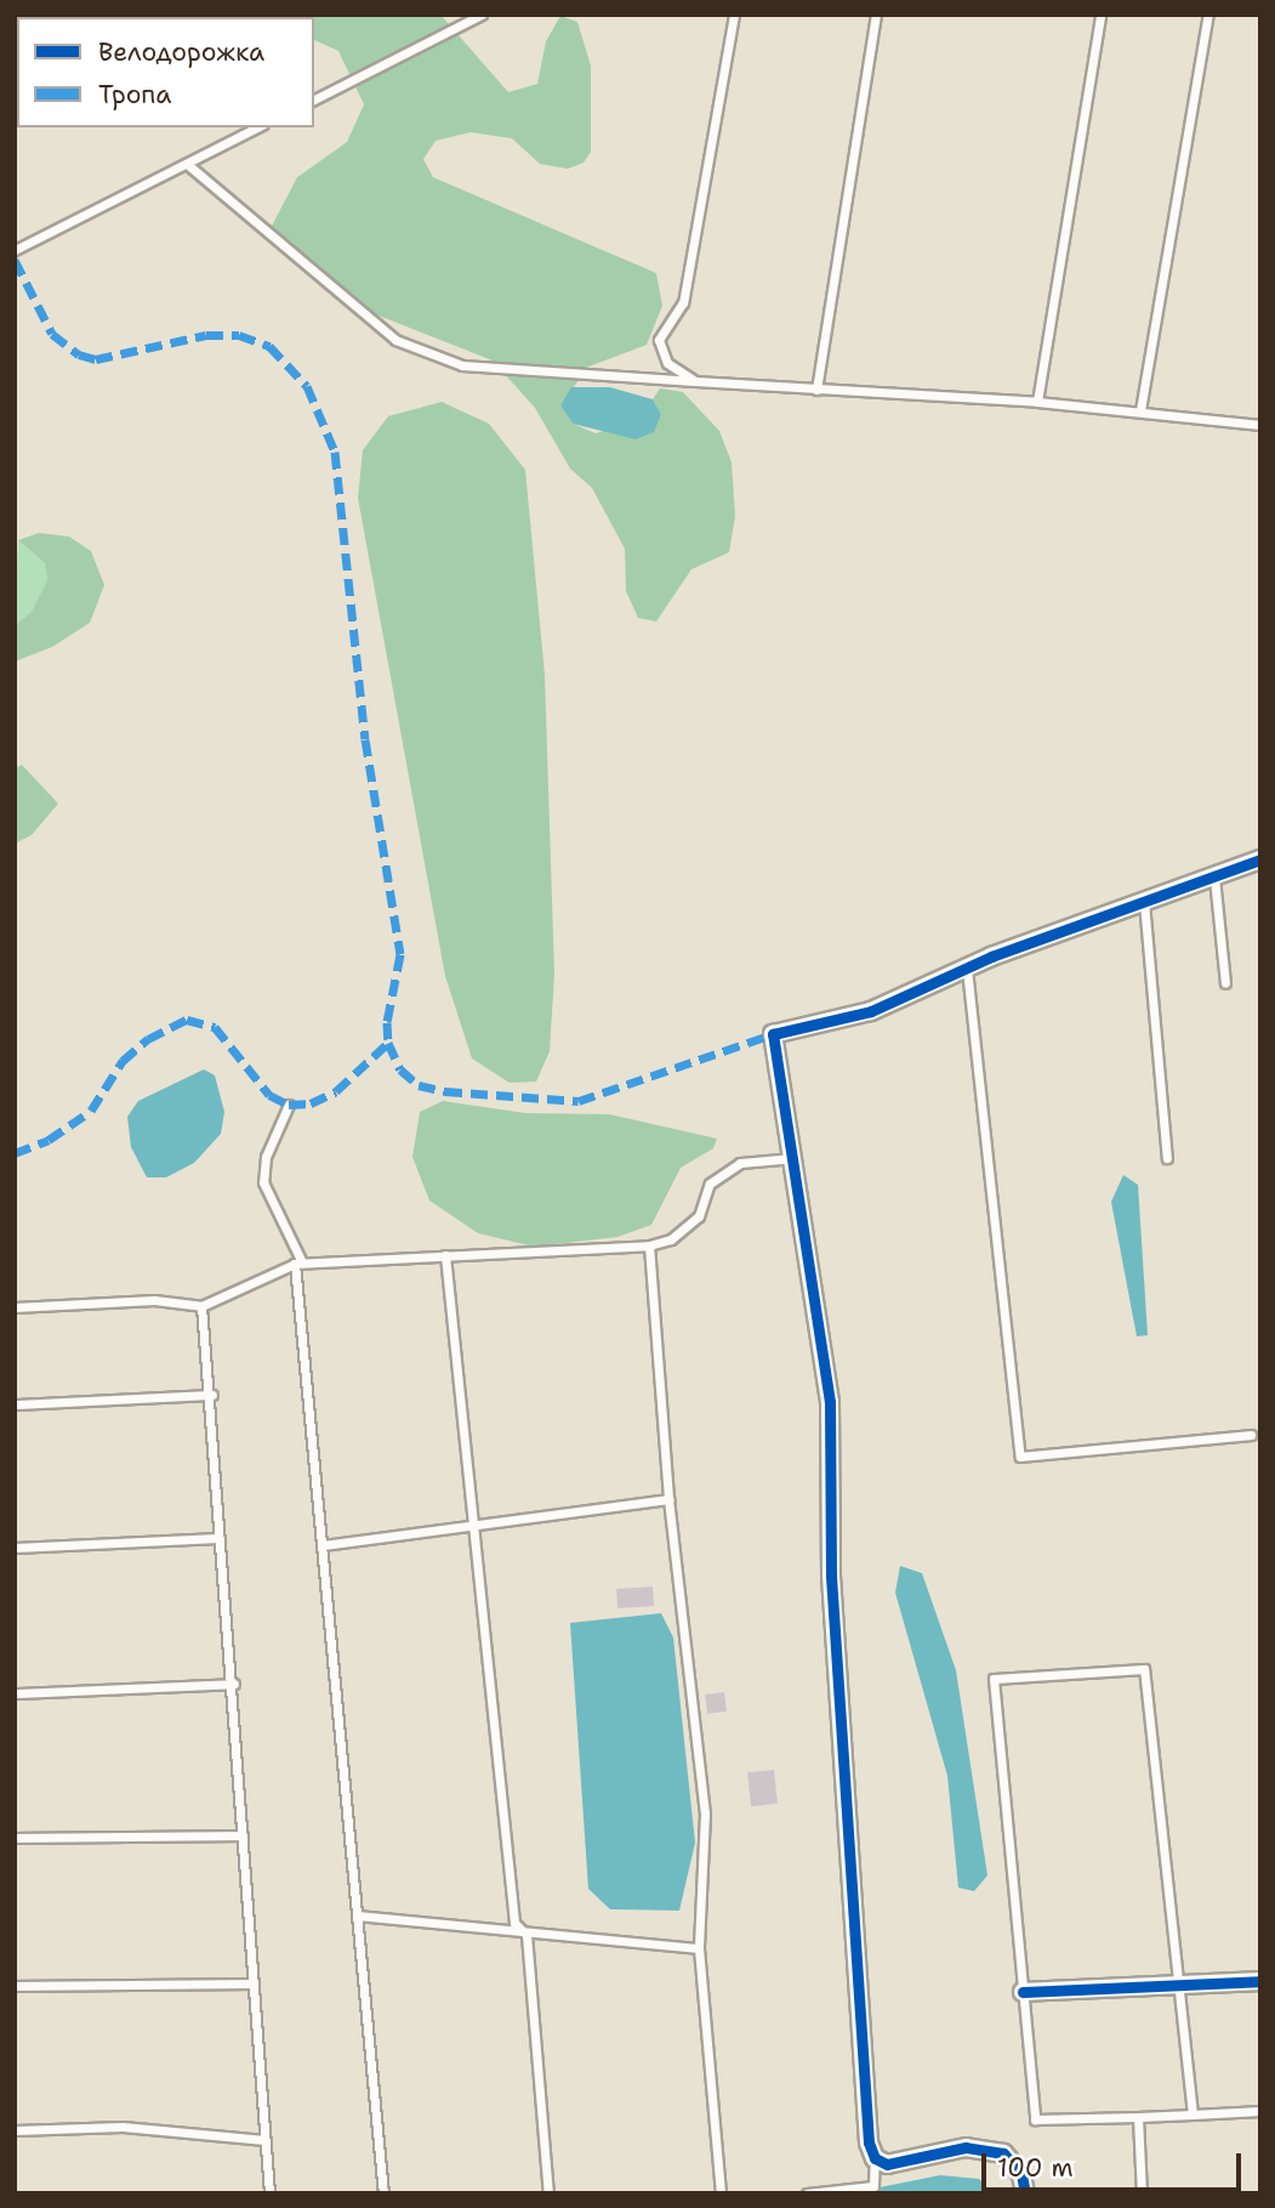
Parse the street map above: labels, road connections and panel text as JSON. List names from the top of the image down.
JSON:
{
  "legend": ["Велодорожка", "Тропа"],
  "scale_bar": "100 m"
}
